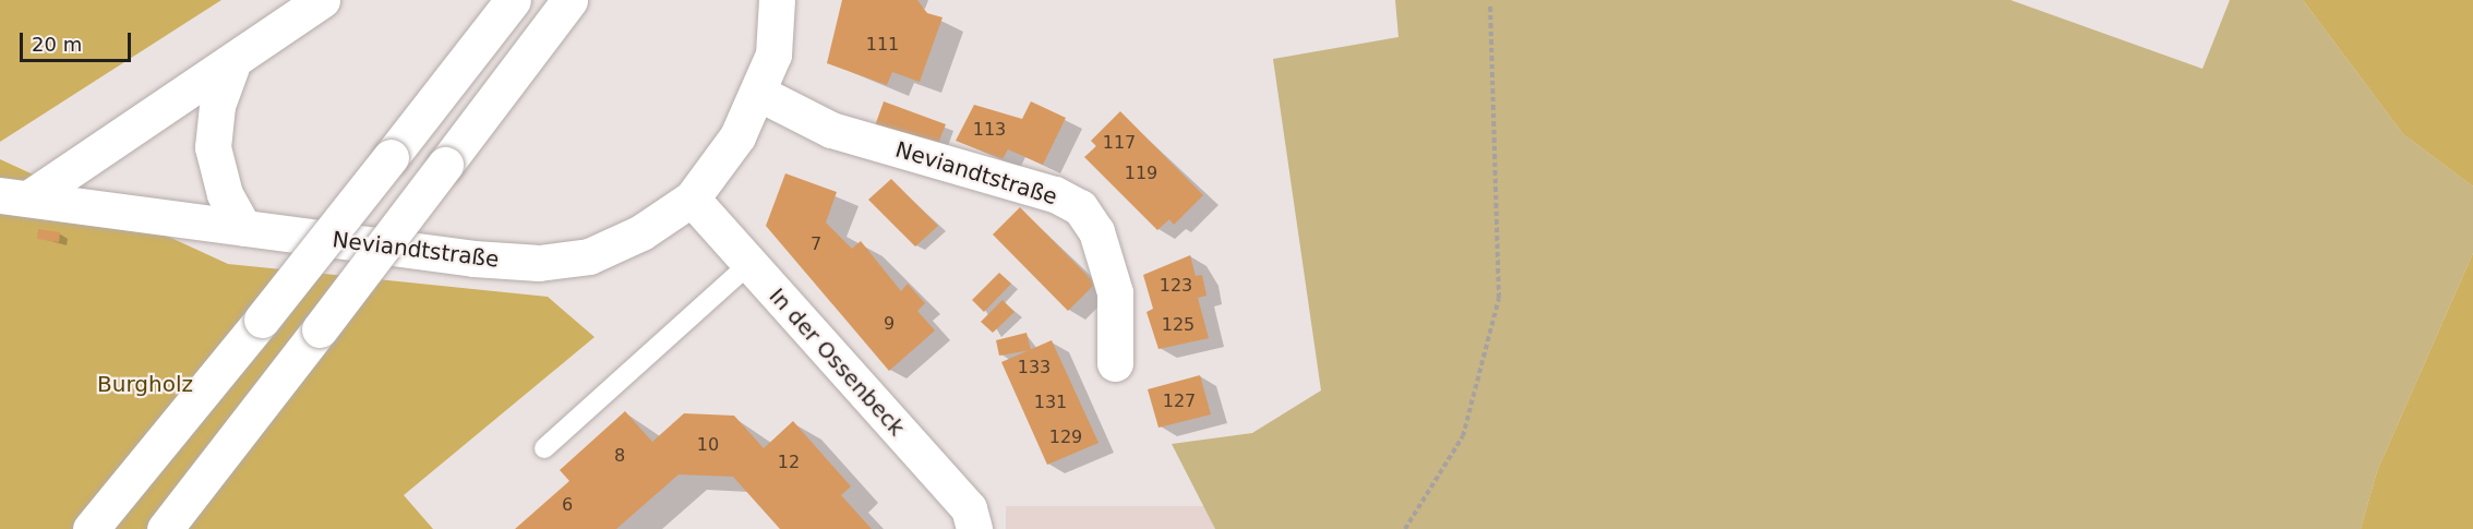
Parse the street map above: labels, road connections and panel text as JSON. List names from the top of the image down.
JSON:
{
  "streets": {
    "main road": ["Neviandtstraße", "In der Ossenbeck"]
  },
  "crossings": [
    ["Neviandtstraße", "In der Ossenbeck"]
  ],
  "parks": ["Burgholz"],
  "house_numbers": [
    "111",
    "113",
    "117",
    "119",
    "7",
    "123",
    "9",
    "125",
    "133",
    "127",
    "131",
    "129",
    "10",
    "8",
    "12",
    "6"
  ],
  "scale_bar": "20 m"
}
